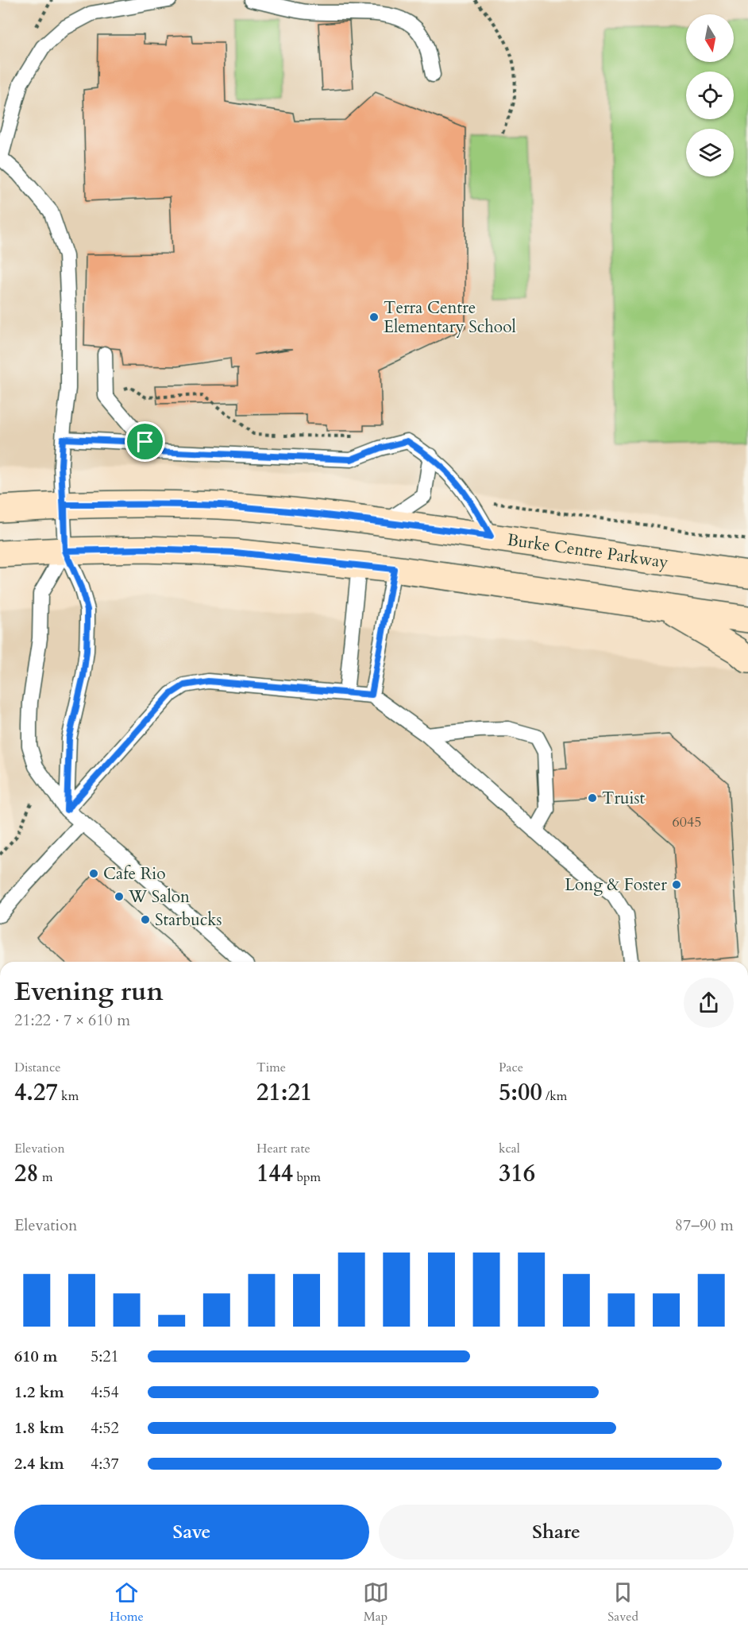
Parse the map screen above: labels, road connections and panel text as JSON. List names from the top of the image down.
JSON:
{
  "streets": {
    "main road": ["Burke Centre Parkway"]
  },
  "places": [
    "Terra Centre Elementary School",
    "Truist",
    "Cafe Rio",
    "Long & Foster",
    "W Salon",
    "Starbucks"
  ],
  "house_numbers": ["6045"],
  "north": "bottom",
  "page": {
    "heading": ["Evening run", "21:22 · 7 × 610 m"],
    "stats": [
      ["Distance", "4.27 km"],
      ["Time", "21:21"],
      ["Pace", "5:00 /km"],
      ["Elevation", "28 m"],
      ["Heart rate", "144 bpm"],
      ["kcal", "316"]
    ],
    "chart": ["Elevation", "87–90 m"],
    "list": [
      {
        "name": "610 m",
        "note": "5:21"
      },
      {
        "name": "1.2 km",
        "note": "4:54"
      },
      {
        "name": "1.8 km",
        "note": "4:52"
      },
      {
        "name": "2.4 km",
        "note": "4:37"
      }
    ],
    "buttons": ["Save", "Share"],
    "tabs": ["Home", "Map", "Saved"]
  }
}
